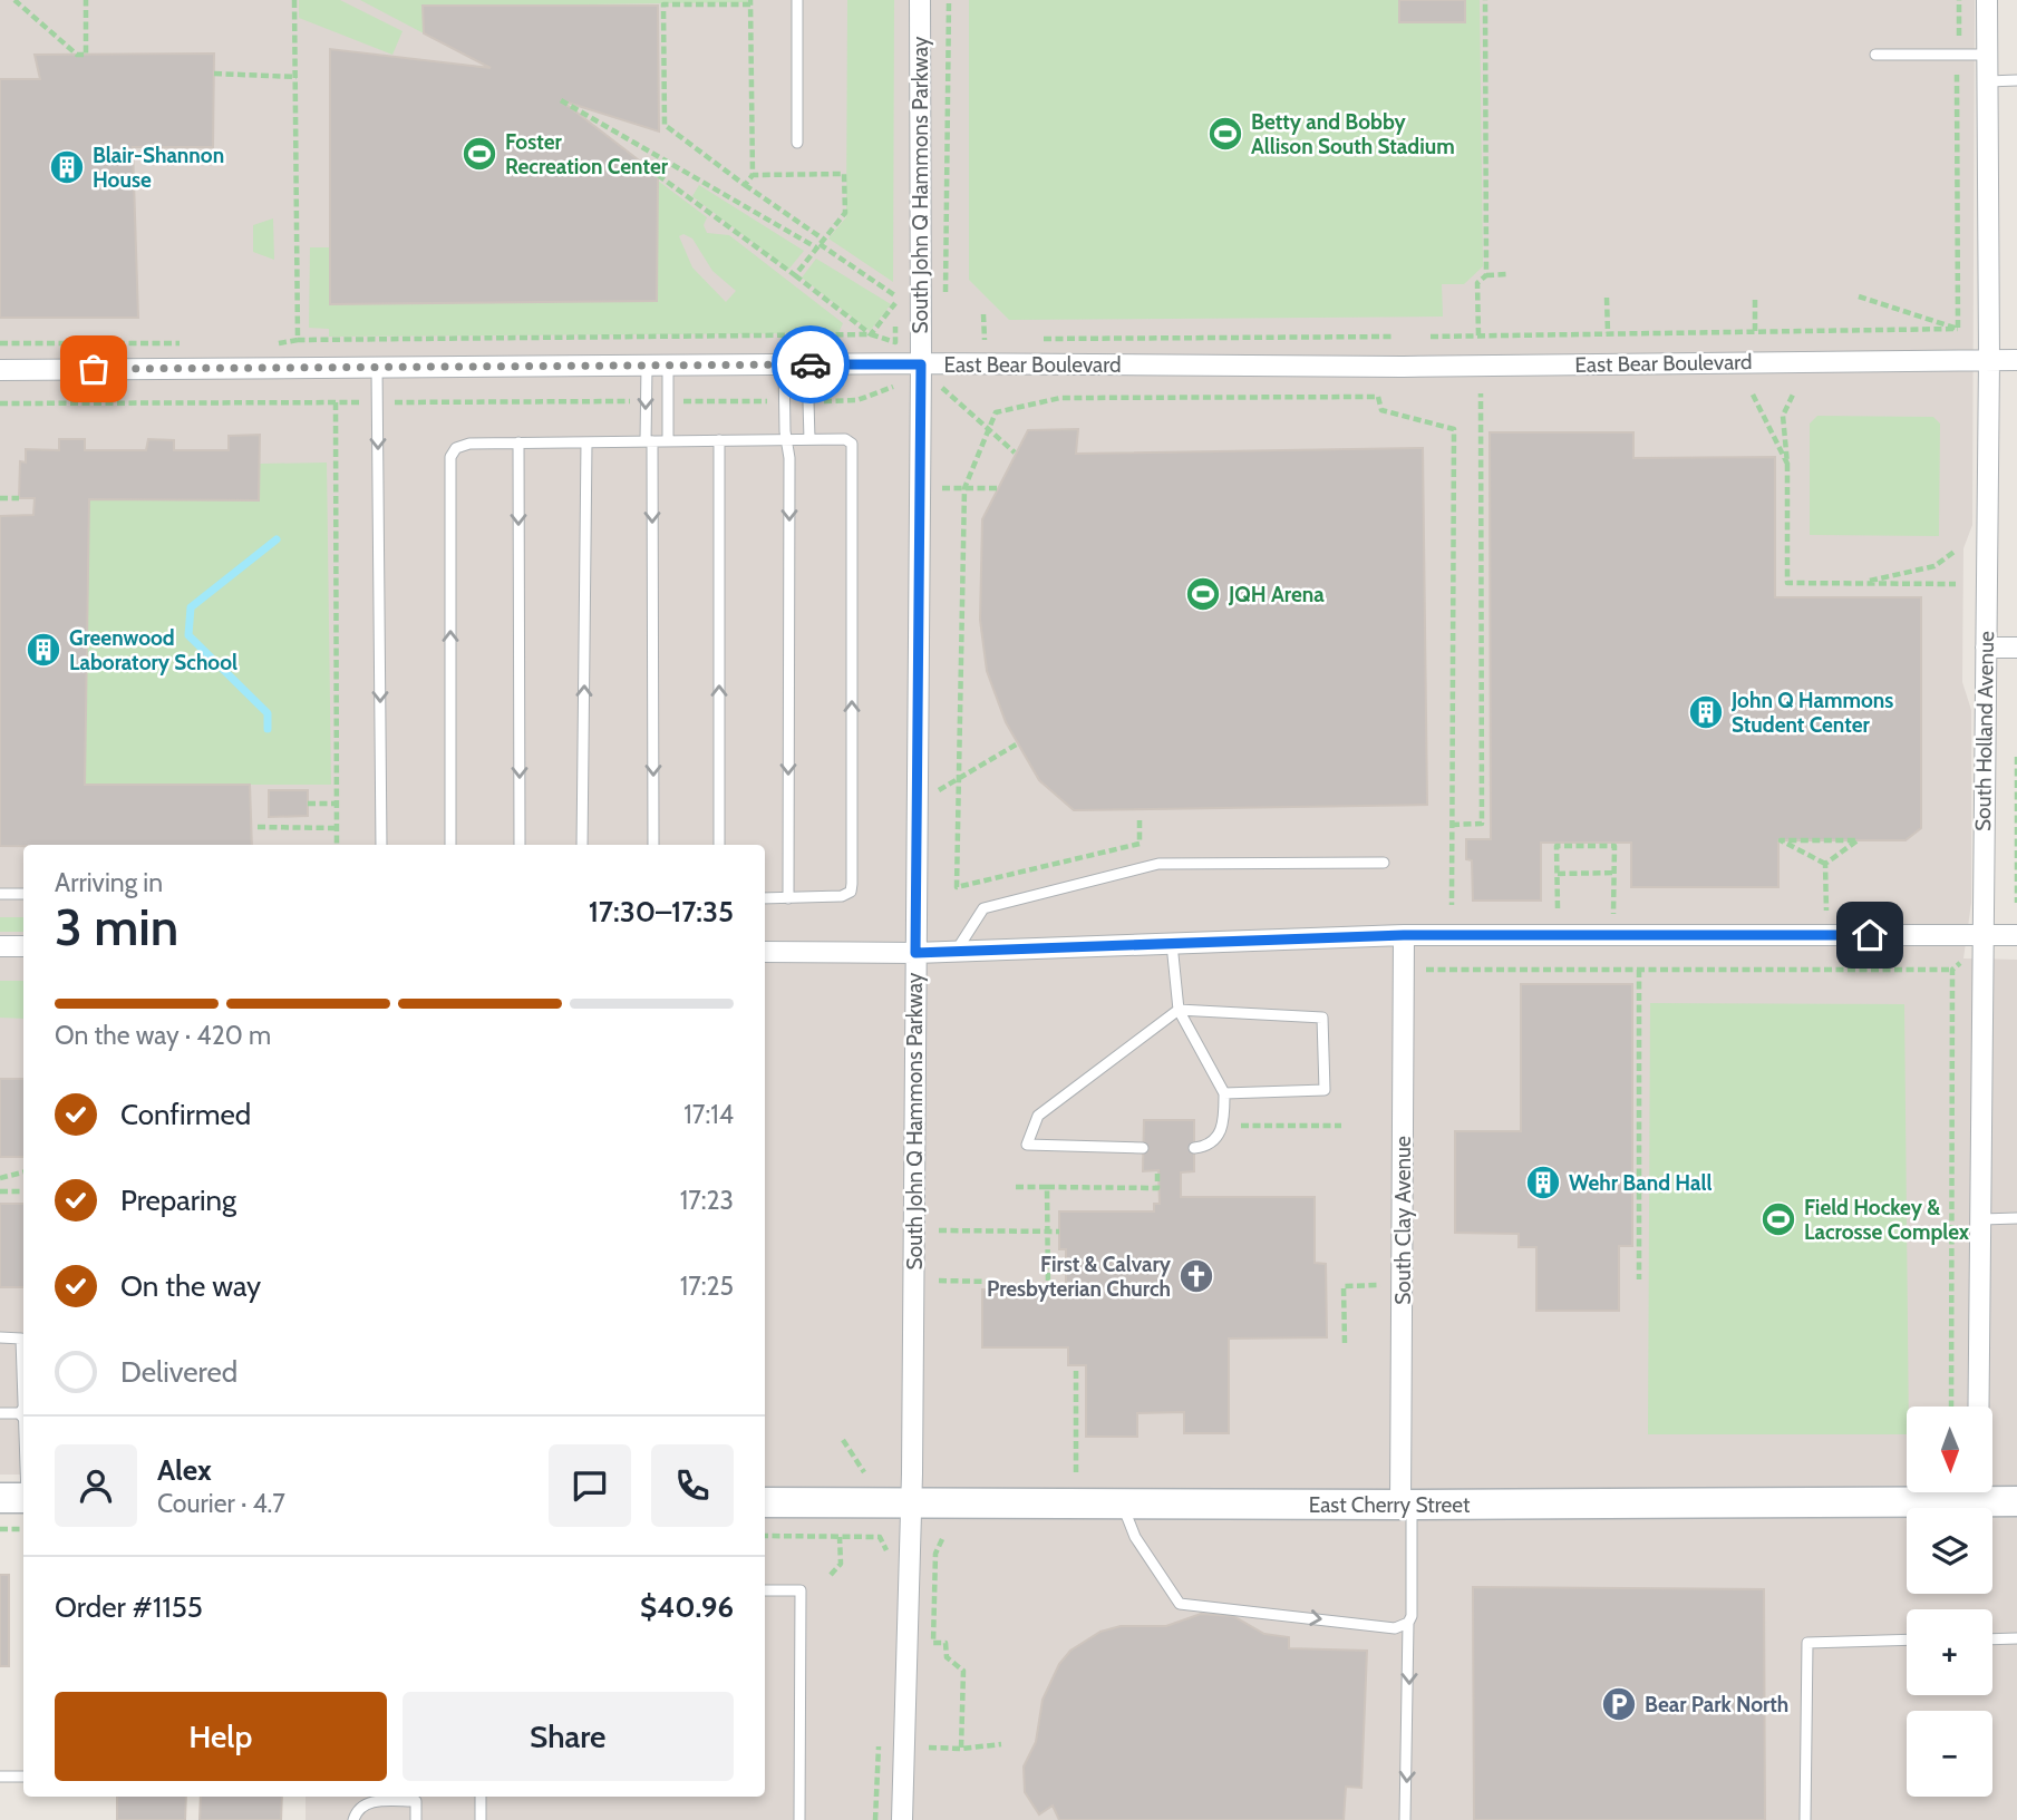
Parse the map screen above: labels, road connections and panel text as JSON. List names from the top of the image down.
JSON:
{
  "streets": {
    "street": [
      "South John Q Hammons Parkway",
      "East Bear Boulevard",
      "South Holland Avenue",
      "South Clay Avenue",
      "East Cherry Street"
    ]
  },
  "crossings": [
    ["South John Q Hammons Parkway", "East Bear Boulevard"],
    ["South John Q Hammons Parkway", "East Cherry Street"],
    ["East Bear Boulevard", "South Holland Avenue"],
    ["South Clay Avenue", "East Cherry Street"]
  ],
  "places": {
    "sports": [
      "Betty and Bobby Allison South Stadium",
      "Foster Recreation Center",
      "JQH Arena",
      "Field Hockey & Lacrosse Complex"
    ],
    "building": [
      "Blair-Shannon House",
      "Greenwood Laboratory School",
      "John Q Hammons Student Center",
      "Wehr Band Hall"
    ],
    "church": ["First & Calvary Presbyterian Church"],
    "parking": ["Bear Park North"]
  },
  "north": "bottom",
  "page": {
    "heading": ["3 min", "Arriving in", "17:30–17:35"],
    "panel": [
      "Alex",
      "Courier · 4.7",
      "Order #1155",
      "$40.96"
    ],
    "bar": "On the way · 420 m",
    "list": [
      ["Confirmed", "17:14"],
      ["Preparing", "17:23"],
      ["On the way", "17:25"],
      "Delivered"
    ],
    "map_buttons": ["+", "−"],
    "buttons": ["Help", "Share"]
  }
}
